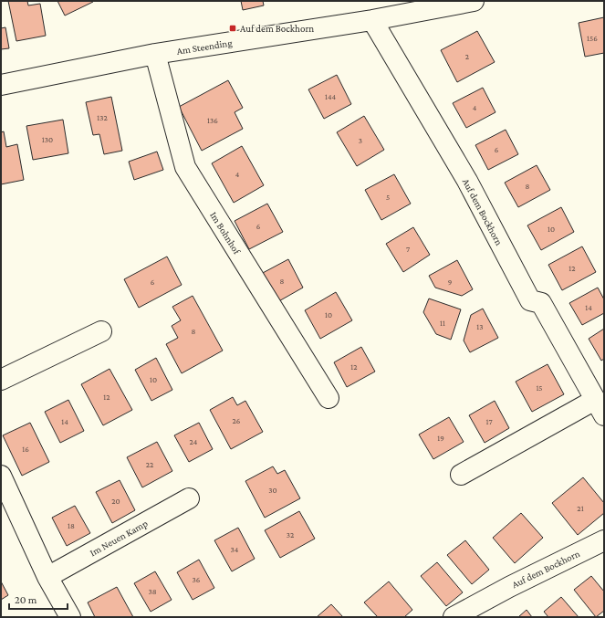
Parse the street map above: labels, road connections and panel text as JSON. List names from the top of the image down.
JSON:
{
  "streets": {
    "street": [
      "Am Steending",
      "Auf dem Bockhorn",
      "Im Bohnhof",
      "Im Neuen Kamp"
    ]
  },
  "crossings": [
    ["Am Steending", "Auf dem Bockhorn"],
    ["Am Steending", "Im Bohnhof"]
  ],
  "places": {
    "transit": ["Auf dem Bockhorn"]
  },
  "house_numbers": [
    "156",
    "2",
    "144",
    "4",
    "132",
    "136",
    "130",
    "3",
    "6",
    "4",
    "8",
    "5",
    "6",
    "10",
    "7",
    "12",
    "8",
    "6",
    "9",
    "14",
    "10",
    "11",
    "13",
    "8",
    "12",
    "10",
    "15",
    "12",
    "26",
    "14",
    "17",
    "19",
    "24",
    "16",
    "22",
    "30",
    "20",
    "21",
    "18",
    "32",
    "34",
    "36",
    "38"
  ],
  "scale_bar": "20 m"
}
